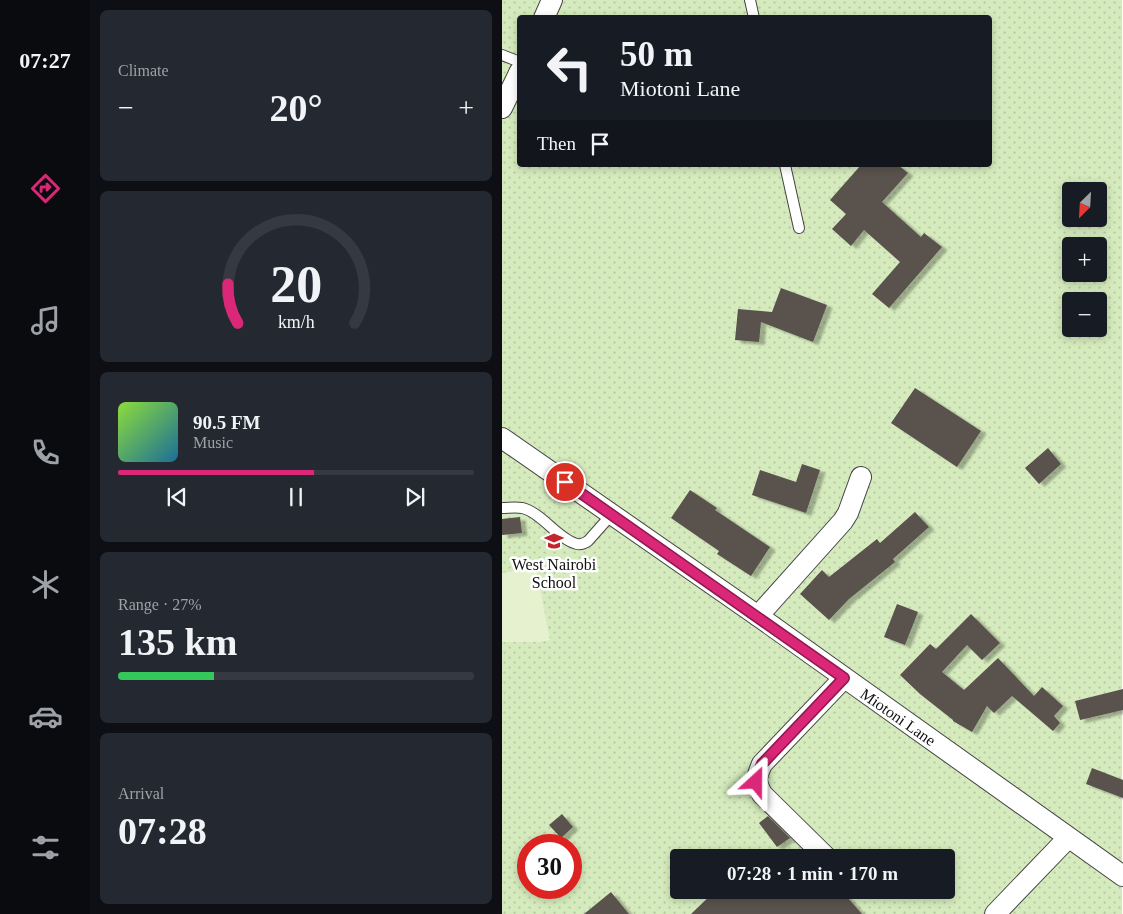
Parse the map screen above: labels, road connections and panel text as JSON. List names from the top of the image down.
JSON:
{
  "streets": {
    "street": ["Miotoni Lane"]
  },
  "places": {
    "school or university": ["West Nairobi School"]
  },
  "north": "bottom left",
  "page": {
    "tabs": "07:27",
    "tile": [
      "Climate",
      ["Range · 27%", "135 km"],
      ["Arrival", "07:28"]
    ],
    "turn": ["50 m", "Miotoni Lane"],
    "heat": ["−", "20°", "+"],
    "then": "Then",
    "map_buttons": ["+", "−"],
    "song": ["90.5 FM", "Music"],
    "limit": "30",
    "trip": "07:28 · 1 min · 170 m",
    "gauge": ["20", "km/h"]
  }
}
